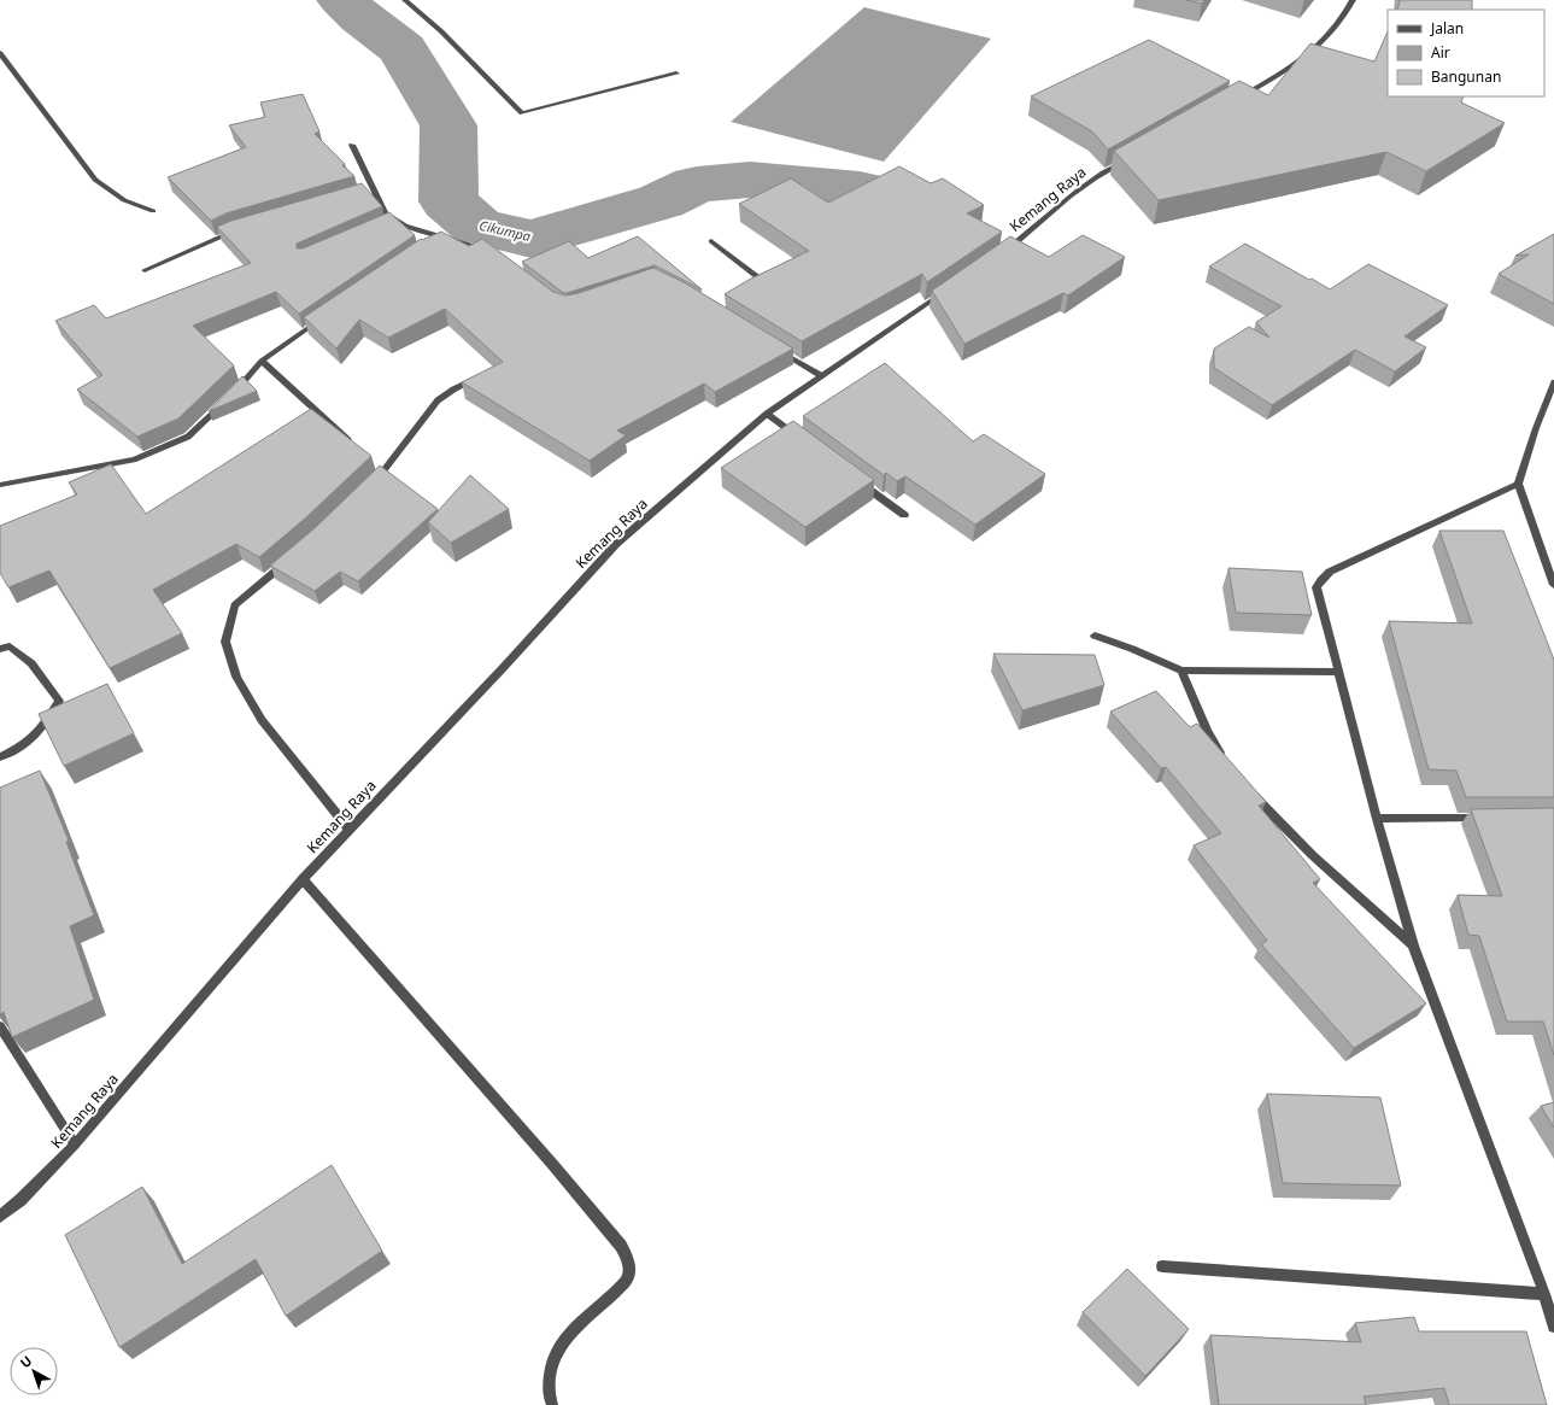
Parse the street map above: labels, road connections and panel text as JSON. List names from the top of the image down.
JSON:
{
  "streets": {
    "street": ["Kemang Raya"]
  },
  "water": ["Cikumpa"],
  "legend": ["Jalan", "Air", "Bangunan"],
  "north": "top left"
}
